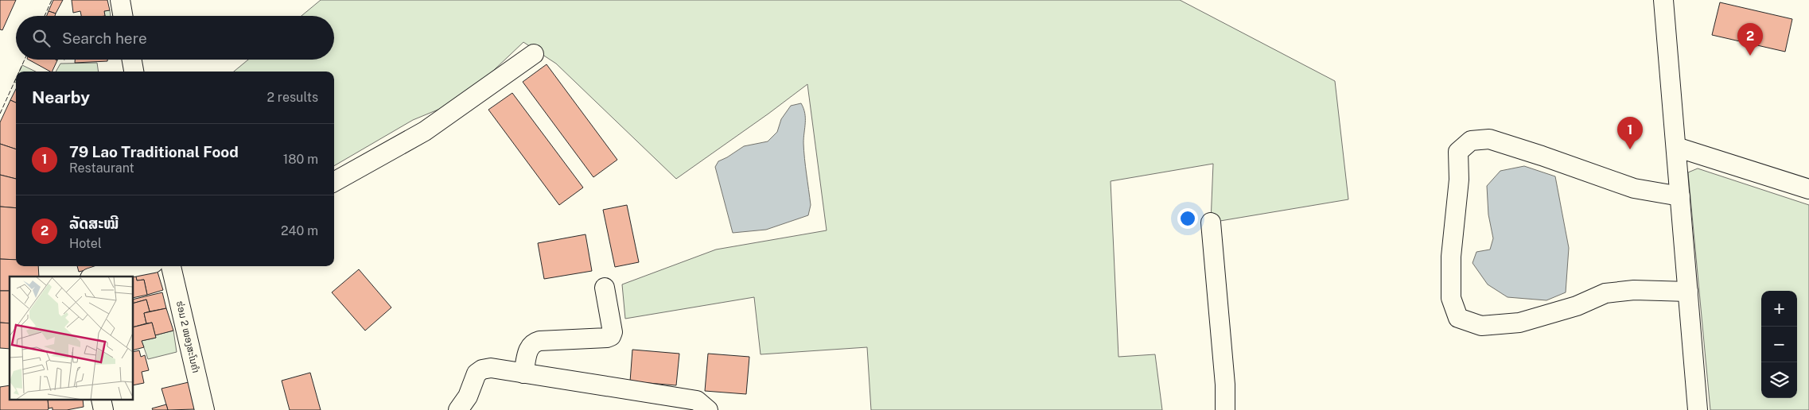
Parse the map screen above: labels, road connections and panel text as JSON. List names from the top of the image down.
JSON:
{
  "streets": {
    "street": ["ຮ່ອມ 2 ໜອງສະໂນຄໍາ"]
  },
  "page": {
    "search": "Search here",
    "pins": ["2", "1"],
    "heading": ["Nearby", "2 results"],
    "list": [
      {
        "mark": "1",
        "name": "79 Lao Traditional Food",
        "note": "Restaurant",
        "value": "180 m"
      },
      {
        "mark": "2",
        "name": "ລັດສະໝີ",
        "note": "Hotel",
        "value": "240 m"
      }
    ],
    "map_buttons": ["+", "−"]
  }
}
